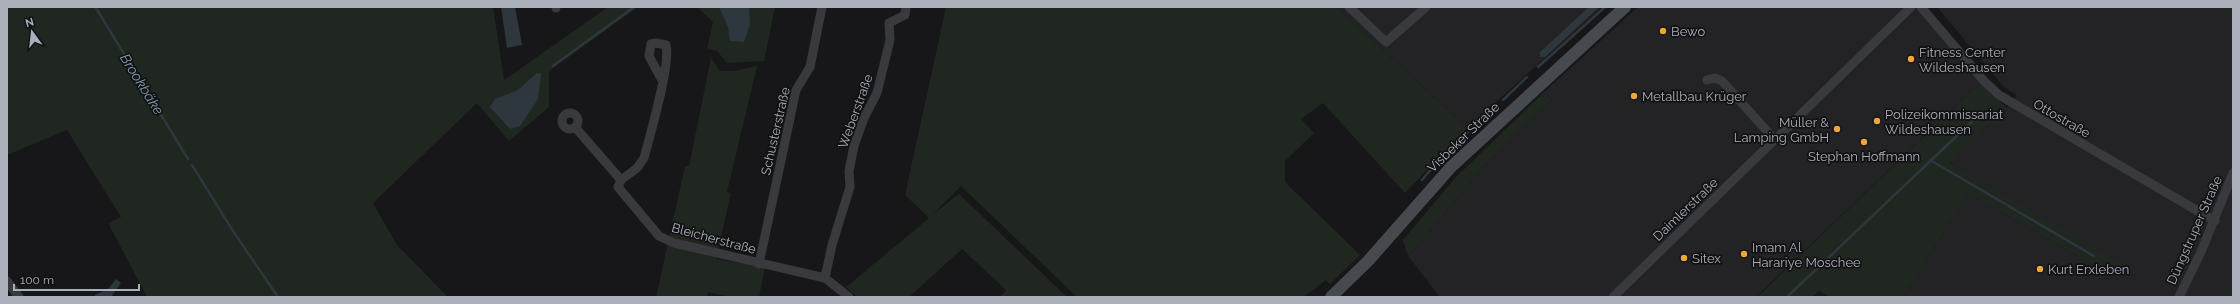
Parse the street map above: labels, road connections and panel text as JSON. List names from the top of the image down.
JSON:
{
  "streets": {
    "main road": ["Visbeker Straße"],
    "street": [
      "Weberstraße",
      "Ottostraße",
      "Schusterstraße",
      "Daimlerstraße",
      "Düngstruper Straße",
      "Bleicherstraße"
    ]
  },
  "crossings": [
    ["Weberstraße", "Bleicherstraße"],
    ["Ottostraße", "Düngstruper Straße"],
    ["Schusterstraße", "Bleicherstraße"]
  ],
  "water": ["Brookbäke"],
  "places": [
    "Bewo",
    "Fitness Center Wildeshausen",
    "Metallbau Krüger",
    "Polizeikommissariat Wildeshausen",
    "Müller & Lamping GmbH",
    "Stephan Hoffmann",
    "Imam Al Harariye Moschee",
    "Sitex",
    "Kurt Erxleben"
  ],
  "scale_bar": "100 m",
  "north": "top"
}
